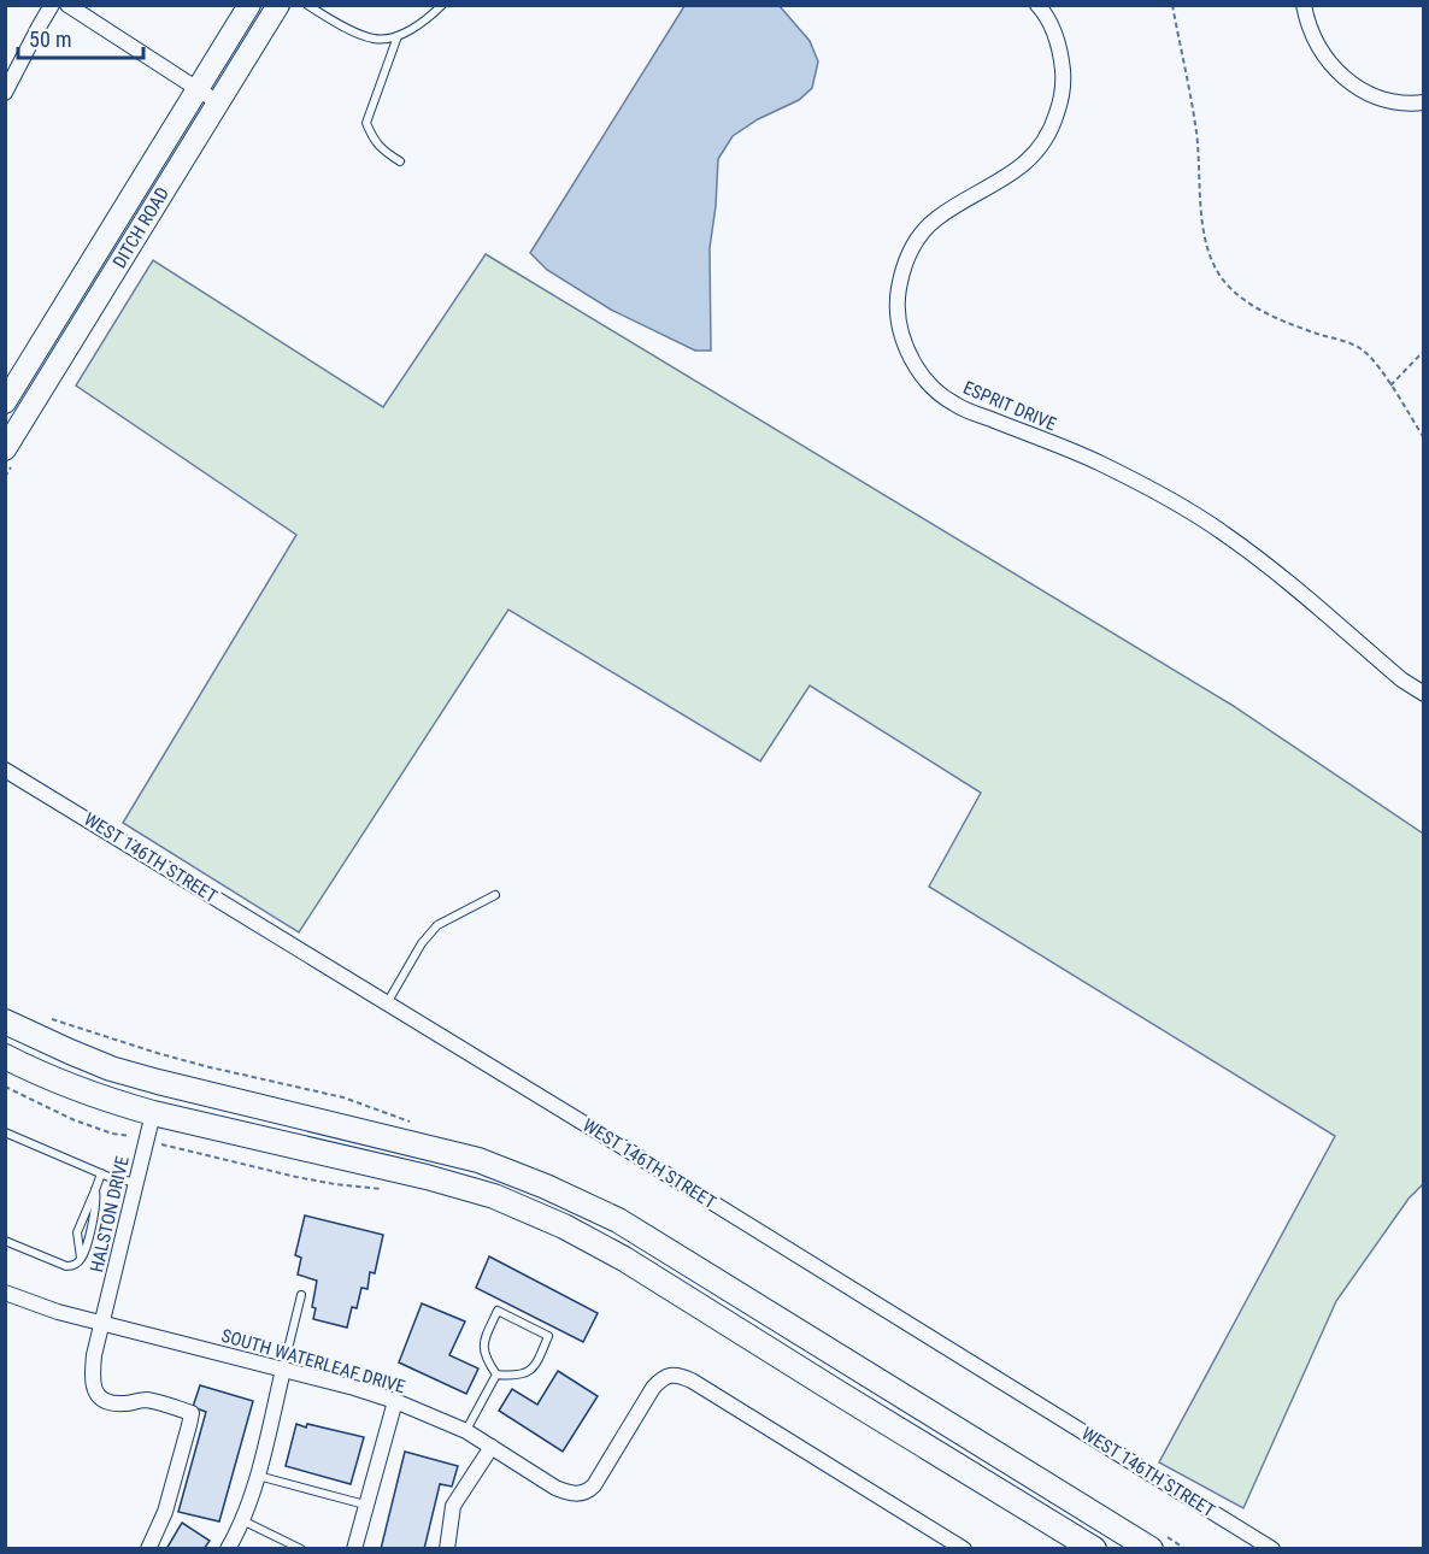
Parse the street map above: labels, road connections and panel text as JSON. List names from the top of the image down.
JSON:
{
  "streets": {
    "street": [
      "DITCH ROAD",
      "ESPRIT DRIVE",
      "WEST 146TH STREET",
      "HALSTON DRIVE",
      "SOUTH WATERLEAF DRIVE"
    ]
  },
  "crossings": [
    ["HALSTON DRIVE", "SOUTH WATERLEAF DRIVE"]
  ],
  "scale_bar": "50 m"
}
